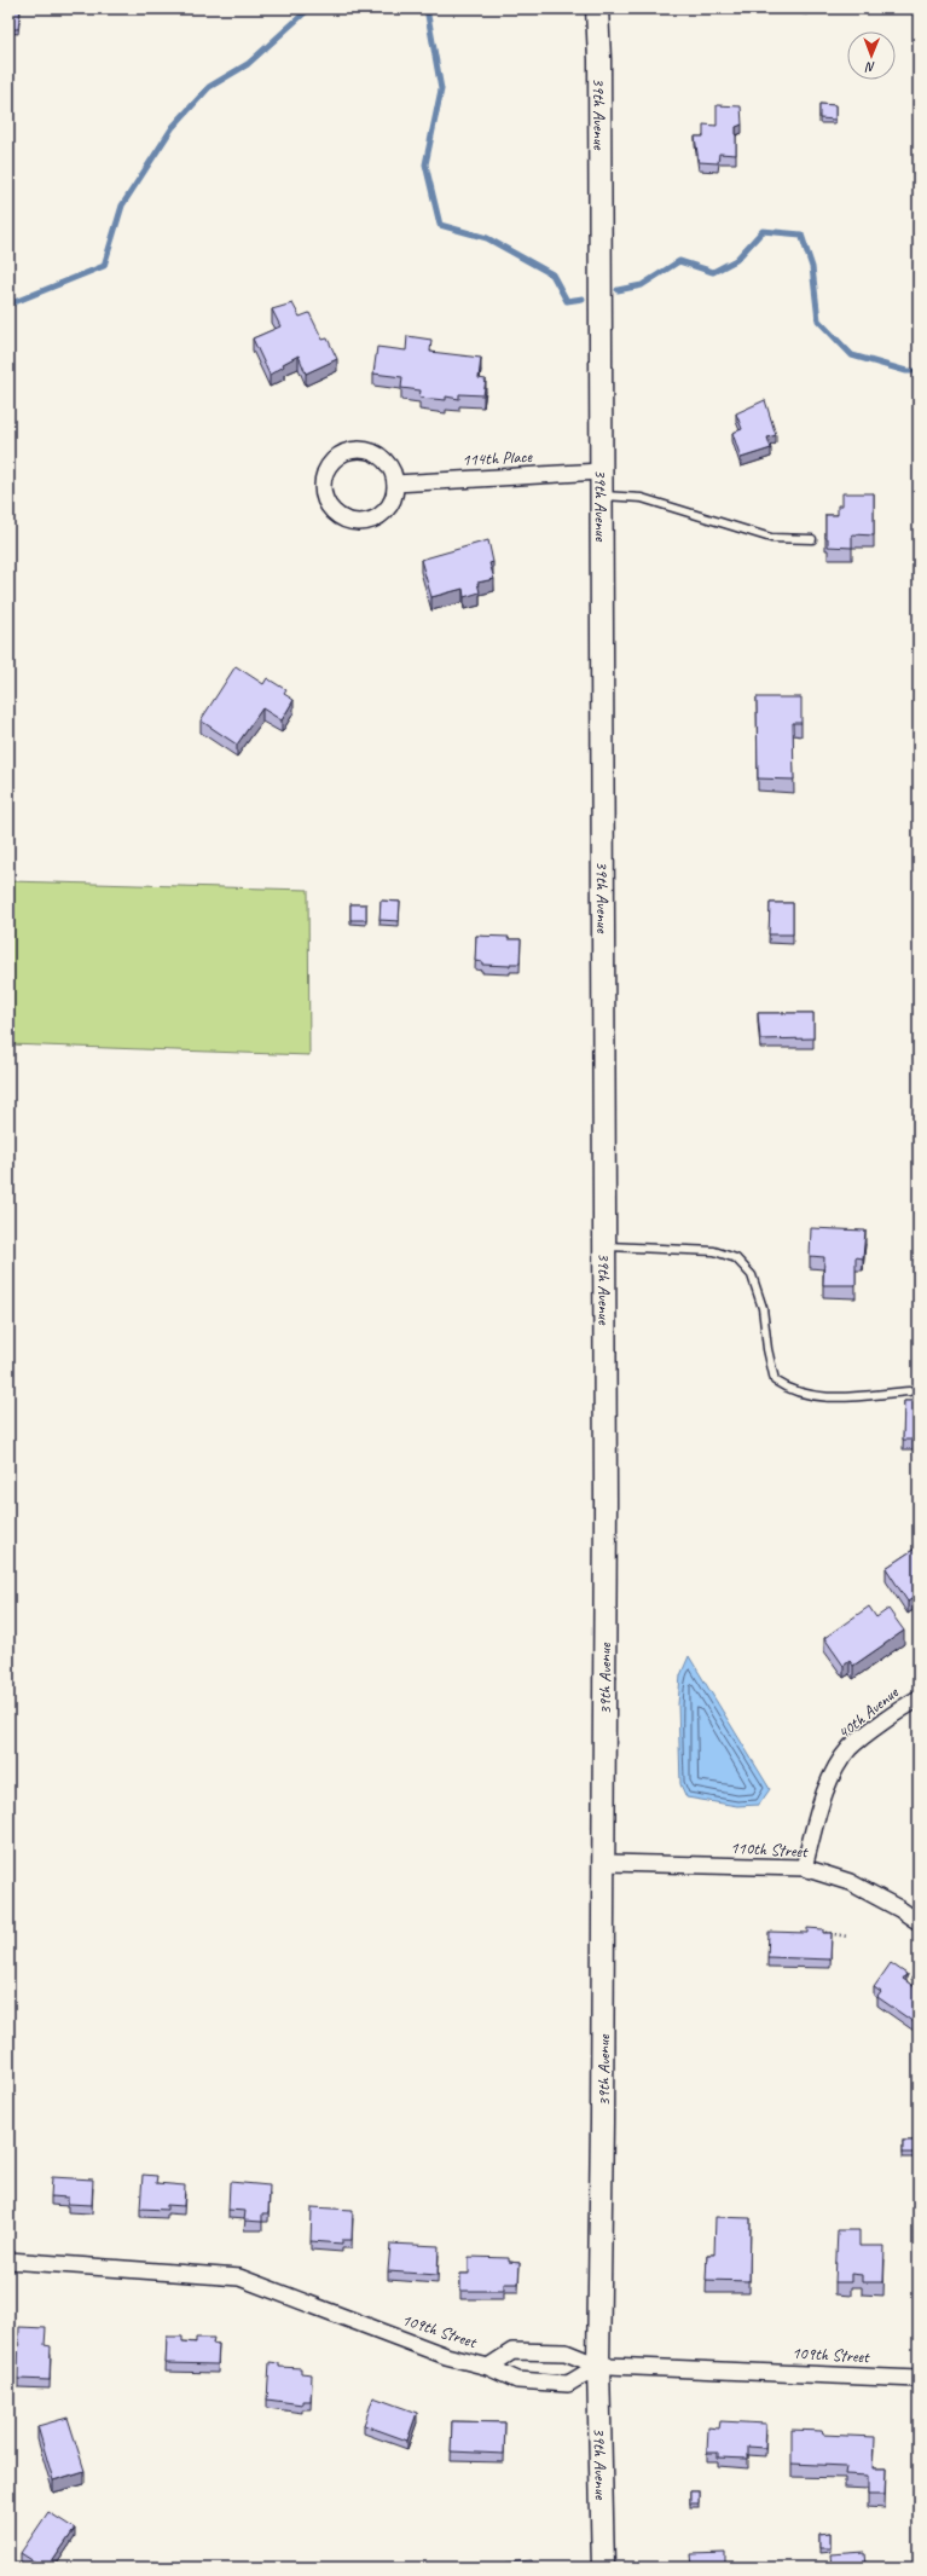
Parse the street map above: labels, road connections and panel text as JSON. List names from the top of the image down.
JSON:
{
  "streets": {
    "main road": ["39th Avenue"],
    "street": [
      "114th Place",
      "40th Avenue",
      "110th Street",
      "109th Street"
    ]
  },
  "crossings": [
    ["39th Avenue", "114th Place"],
    ["39th Avenue", "110th Street"],
    ["39th Avenue", "109th Street"],
    ["40th Avenue", "110th Street"]
  ],
  "north": "bottom"
}
